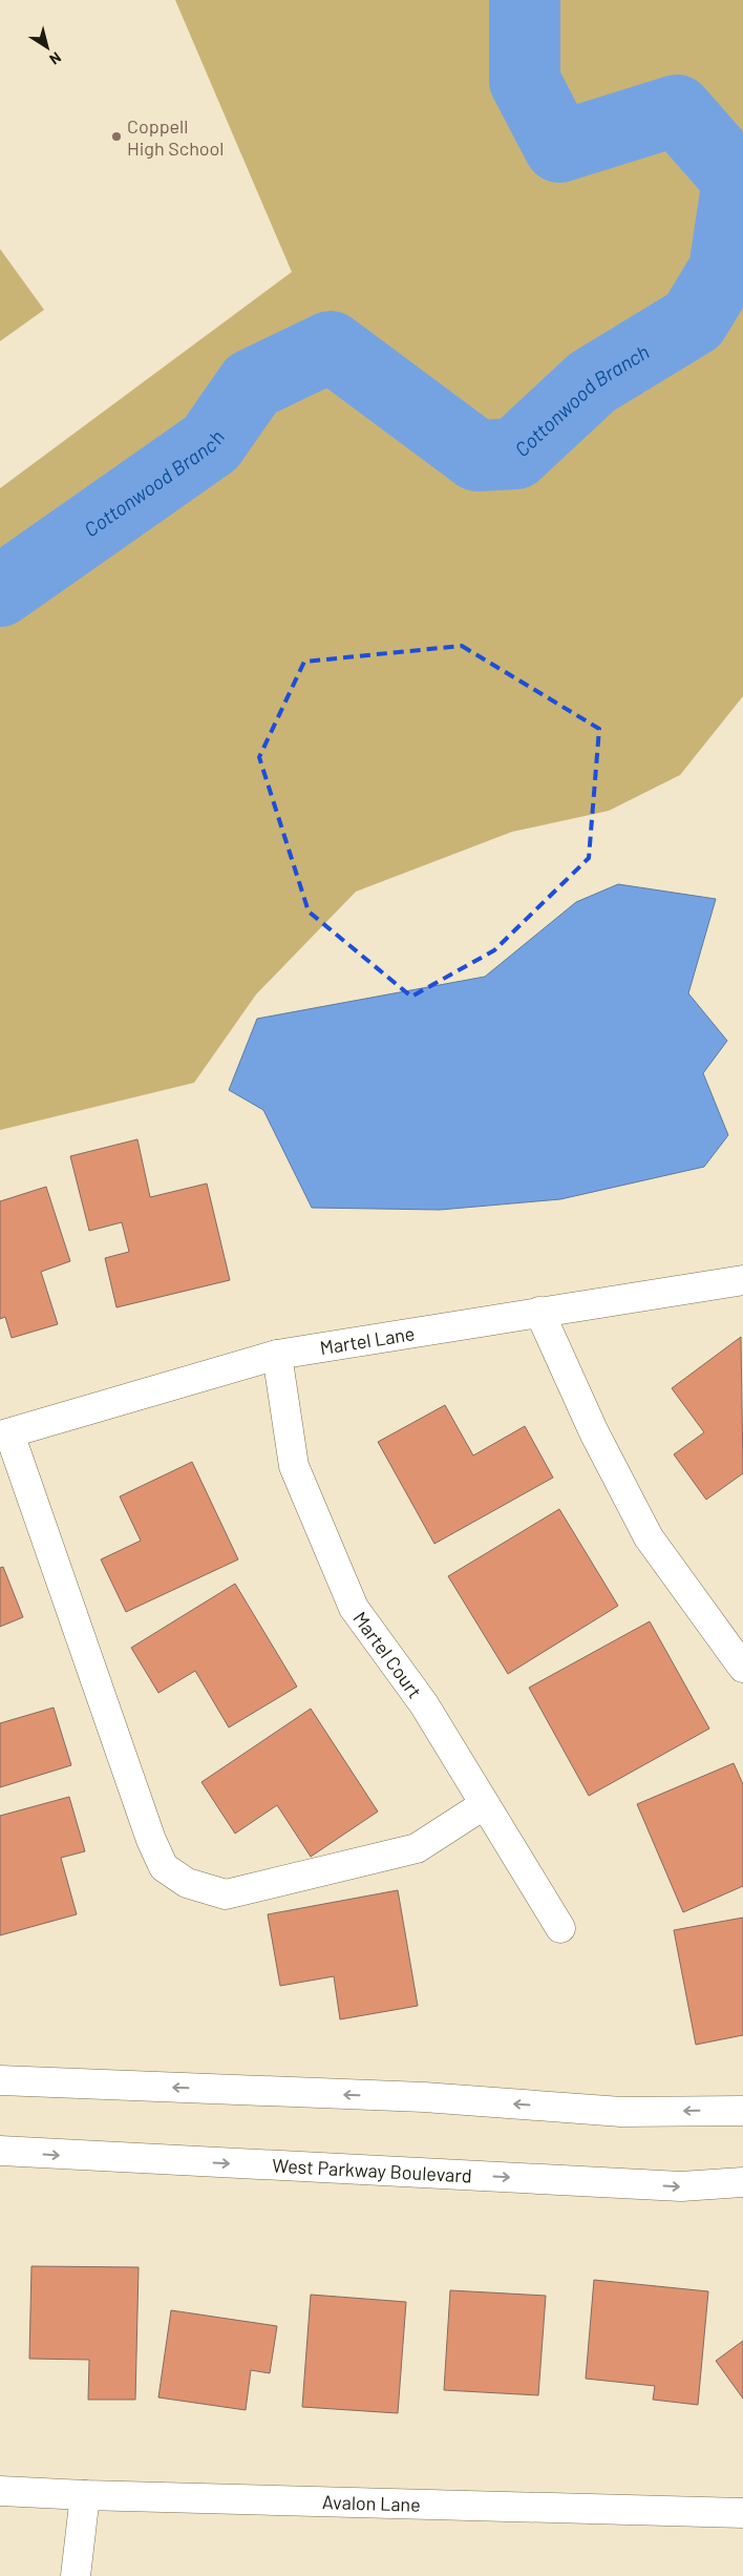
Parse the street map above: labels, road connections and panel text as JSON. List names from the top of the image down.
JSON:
{
  "streets": {
    "street": [
      "Martel Lane",
      "Martel Court",
      "West Parkway Boulevard",
      "Avalon Lane"
    ]
  },
  "crossings": [
    ["Martel Lane", "Martel Court"]
  ],
  "water": ["Cottonwood Branch"],
  "places": ["Coppell High School"],
  "north": "bottom right"
}
